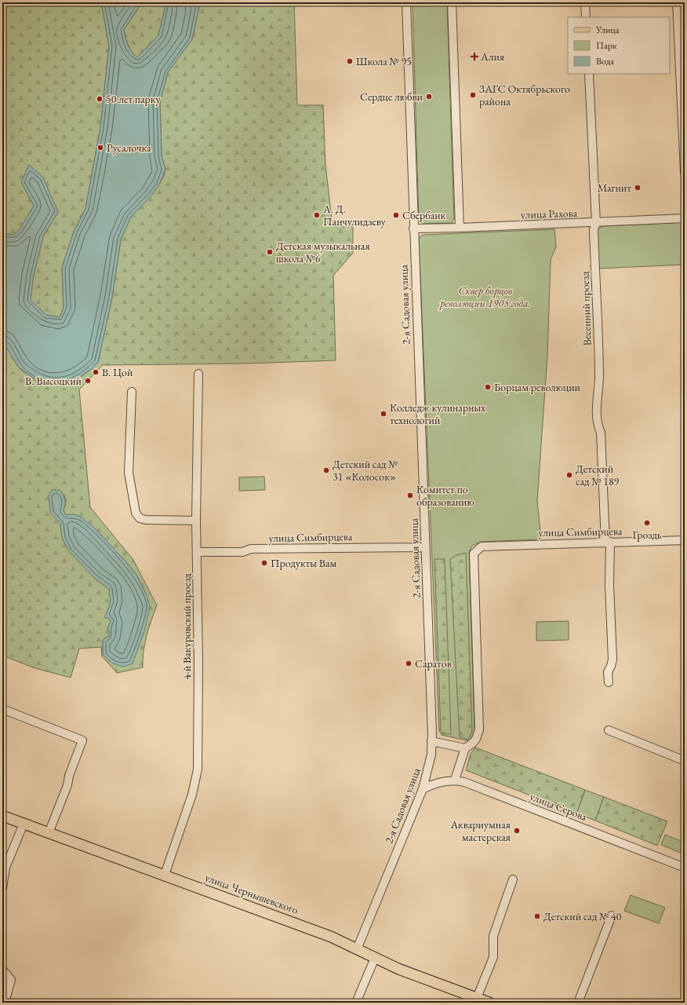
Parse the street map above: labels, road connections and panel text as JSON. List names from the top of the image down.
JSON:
{
  "streets": {
    "main road": ["улица Чернышевского"],
    "street": [
      "улица Рахова",
      "2-я Садовая улица",
      "Весенний проезд",
      "улица Симбирцева",
      "4-й Вакуровский проезд",
      "улица Серова"
    ]
  },
  "crossings": [
    ["улица Рахова", "2-я Садовая улица"],
    ["улица Рахова", "Весенний проезд"],
    ["2-я Садовая улица", "улица Симбирцева"],
    ["2-я Садовая улица", "улица Серова"],
    ["2-я Садовая улица", "улица Чернышевского"],
    ["Весенний проезд", "улица Симбирцева"],
    ["улица Симбирцева", "4-й Вакуровский проезд"],
    ["4-й Вакуровский проезд", "улица Чернышевского"]
  ],
  "parks": ["Сквер борцов революции 1905 года."],
  "places": {
    "health": ["Алия"],
    "other": [
      "Школа № 95",
      "ЗАГС Октябрьского района",
      "Сердце любви",
      "50 лет парку",
      "Русалочка",
      "Магнит",
      "А. Д. Панчулидзеву",
      "Сбербанк",
      "Детская музыкальная школа №6",
      "В. Цой",
      "В. Высоцкий",
      "Борцам революции",
      "Колледж кулинарных технологий",
      "Детский сад № 31 «Колосок»",
      "Детский сад № 189",
      "Комитет по образованию",
      "Гроздь",
      "Продукты Вам",
      "Саратов",
      "Аквариумная мастерская",
      "Детский сад № 40"
    ]
  },
  "legend": ["Улица", "Парк", "Вода"]
}
